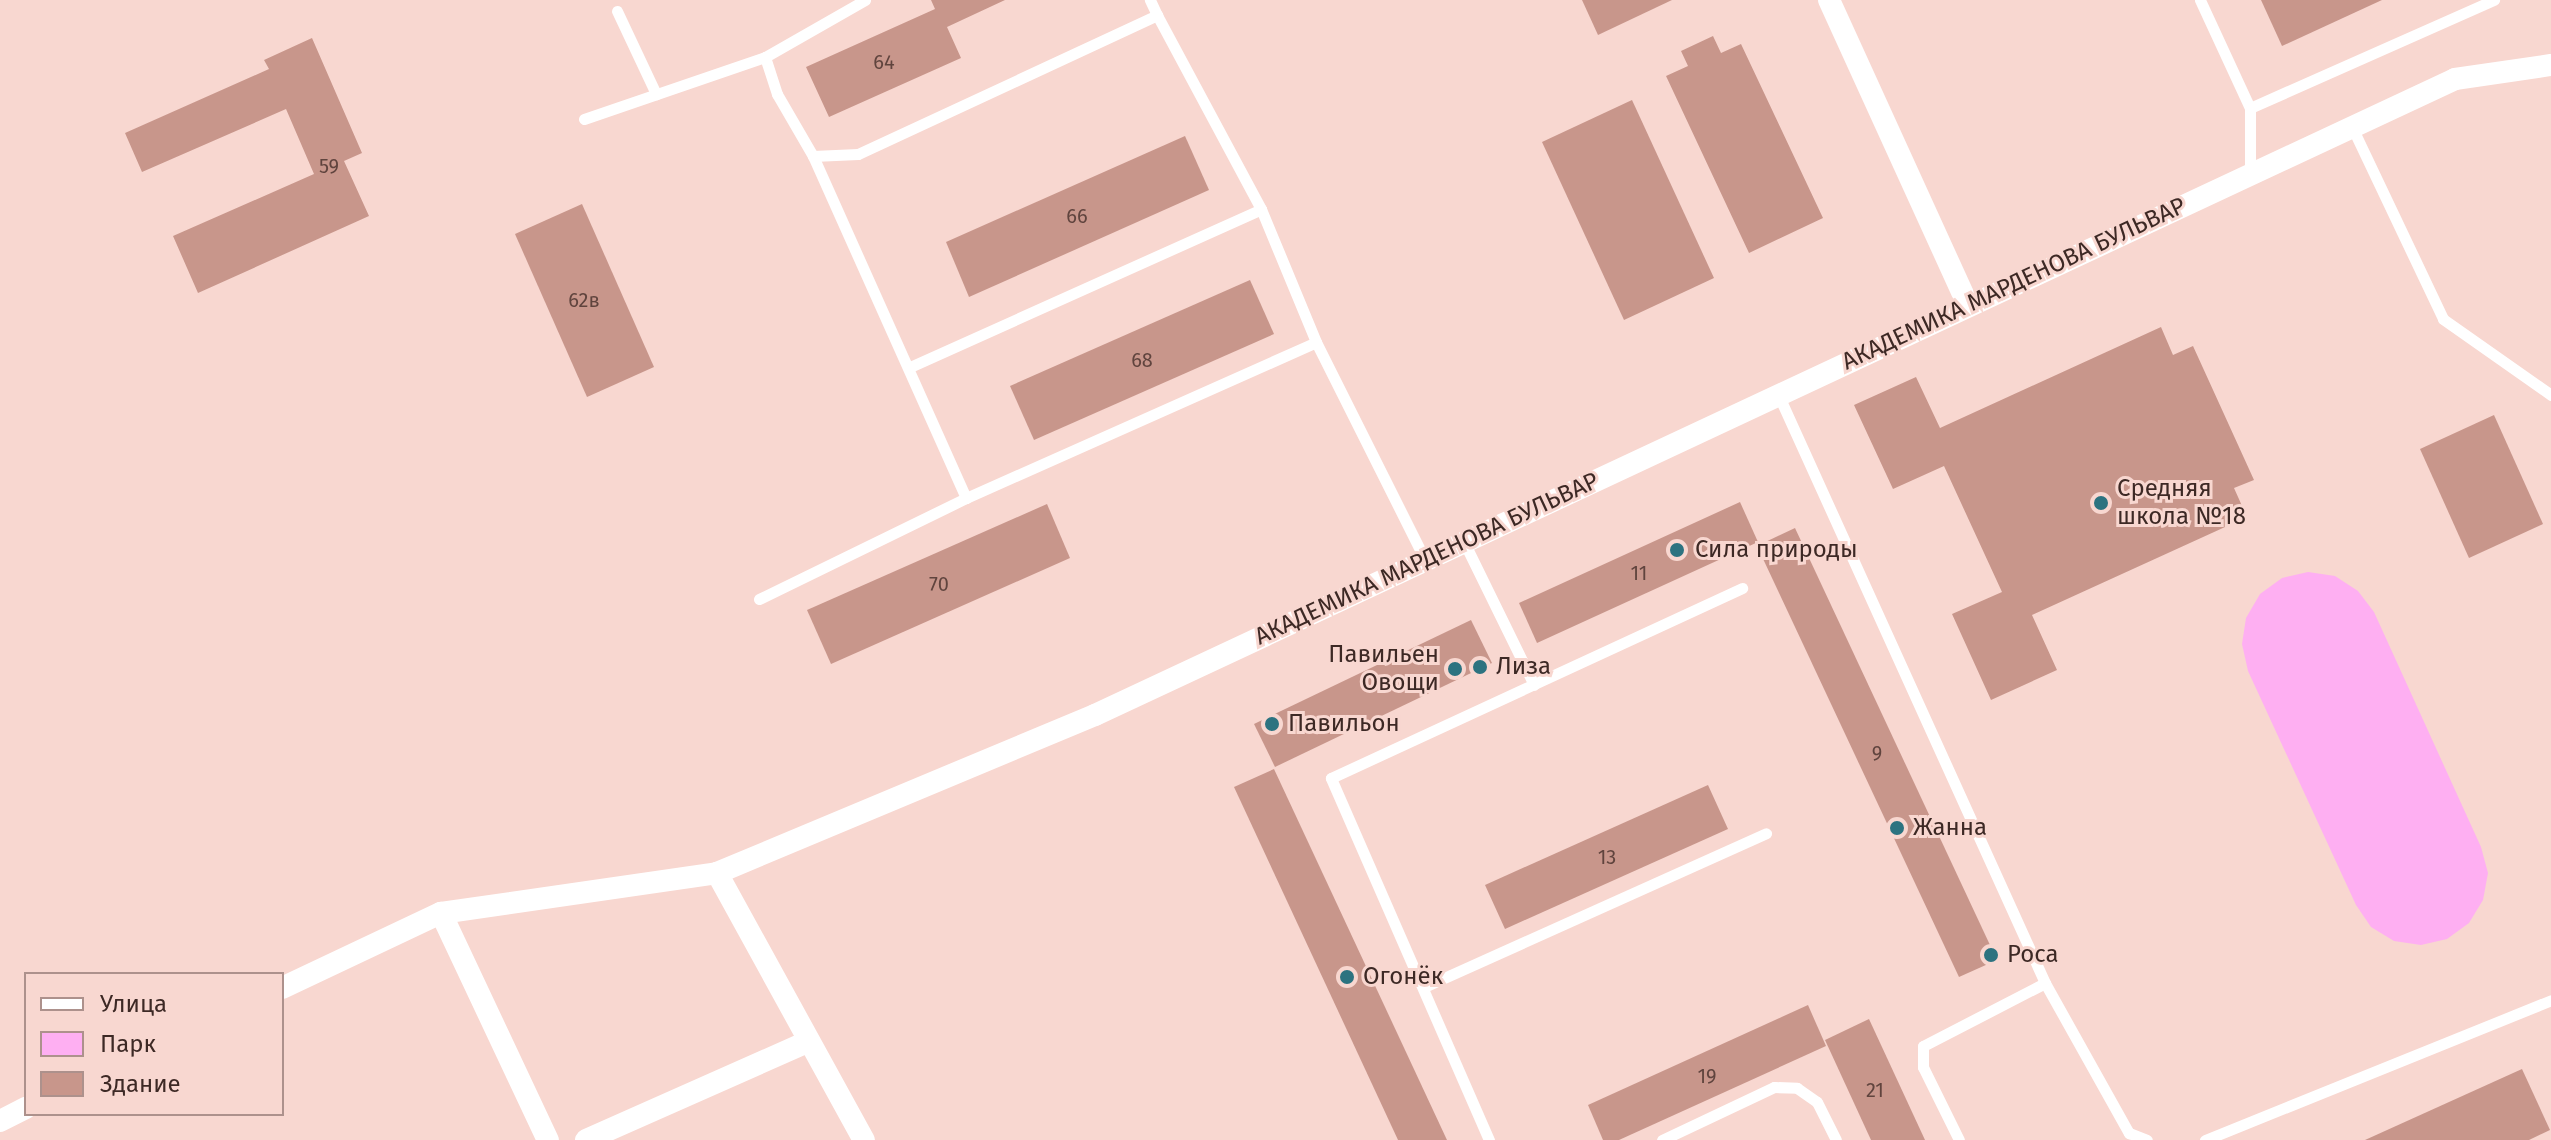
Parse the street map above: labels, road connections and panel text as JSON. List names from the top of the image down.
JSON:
{
  "streets": {
    "street": ["АКАДЕМИКА МАРДЕНОВА БУЛЬВАР"]
  },
  "places": [
    "Средняя школа №18",
    "Сила природы",
    "Лиза",
    "Павильен Овощи",
    "Павильон",
    "Жанна",
    "Роса",
    "Огонёк"
  ],
  "house_numbers": [
    "64",
    "59",
    "66",
    "62в",
    "68",
    "11",
    "70",
    "9",
    "13",
    "19",
    "21"
  ],
  "legend": ["Улица", "Парк", "Здание"]
}
